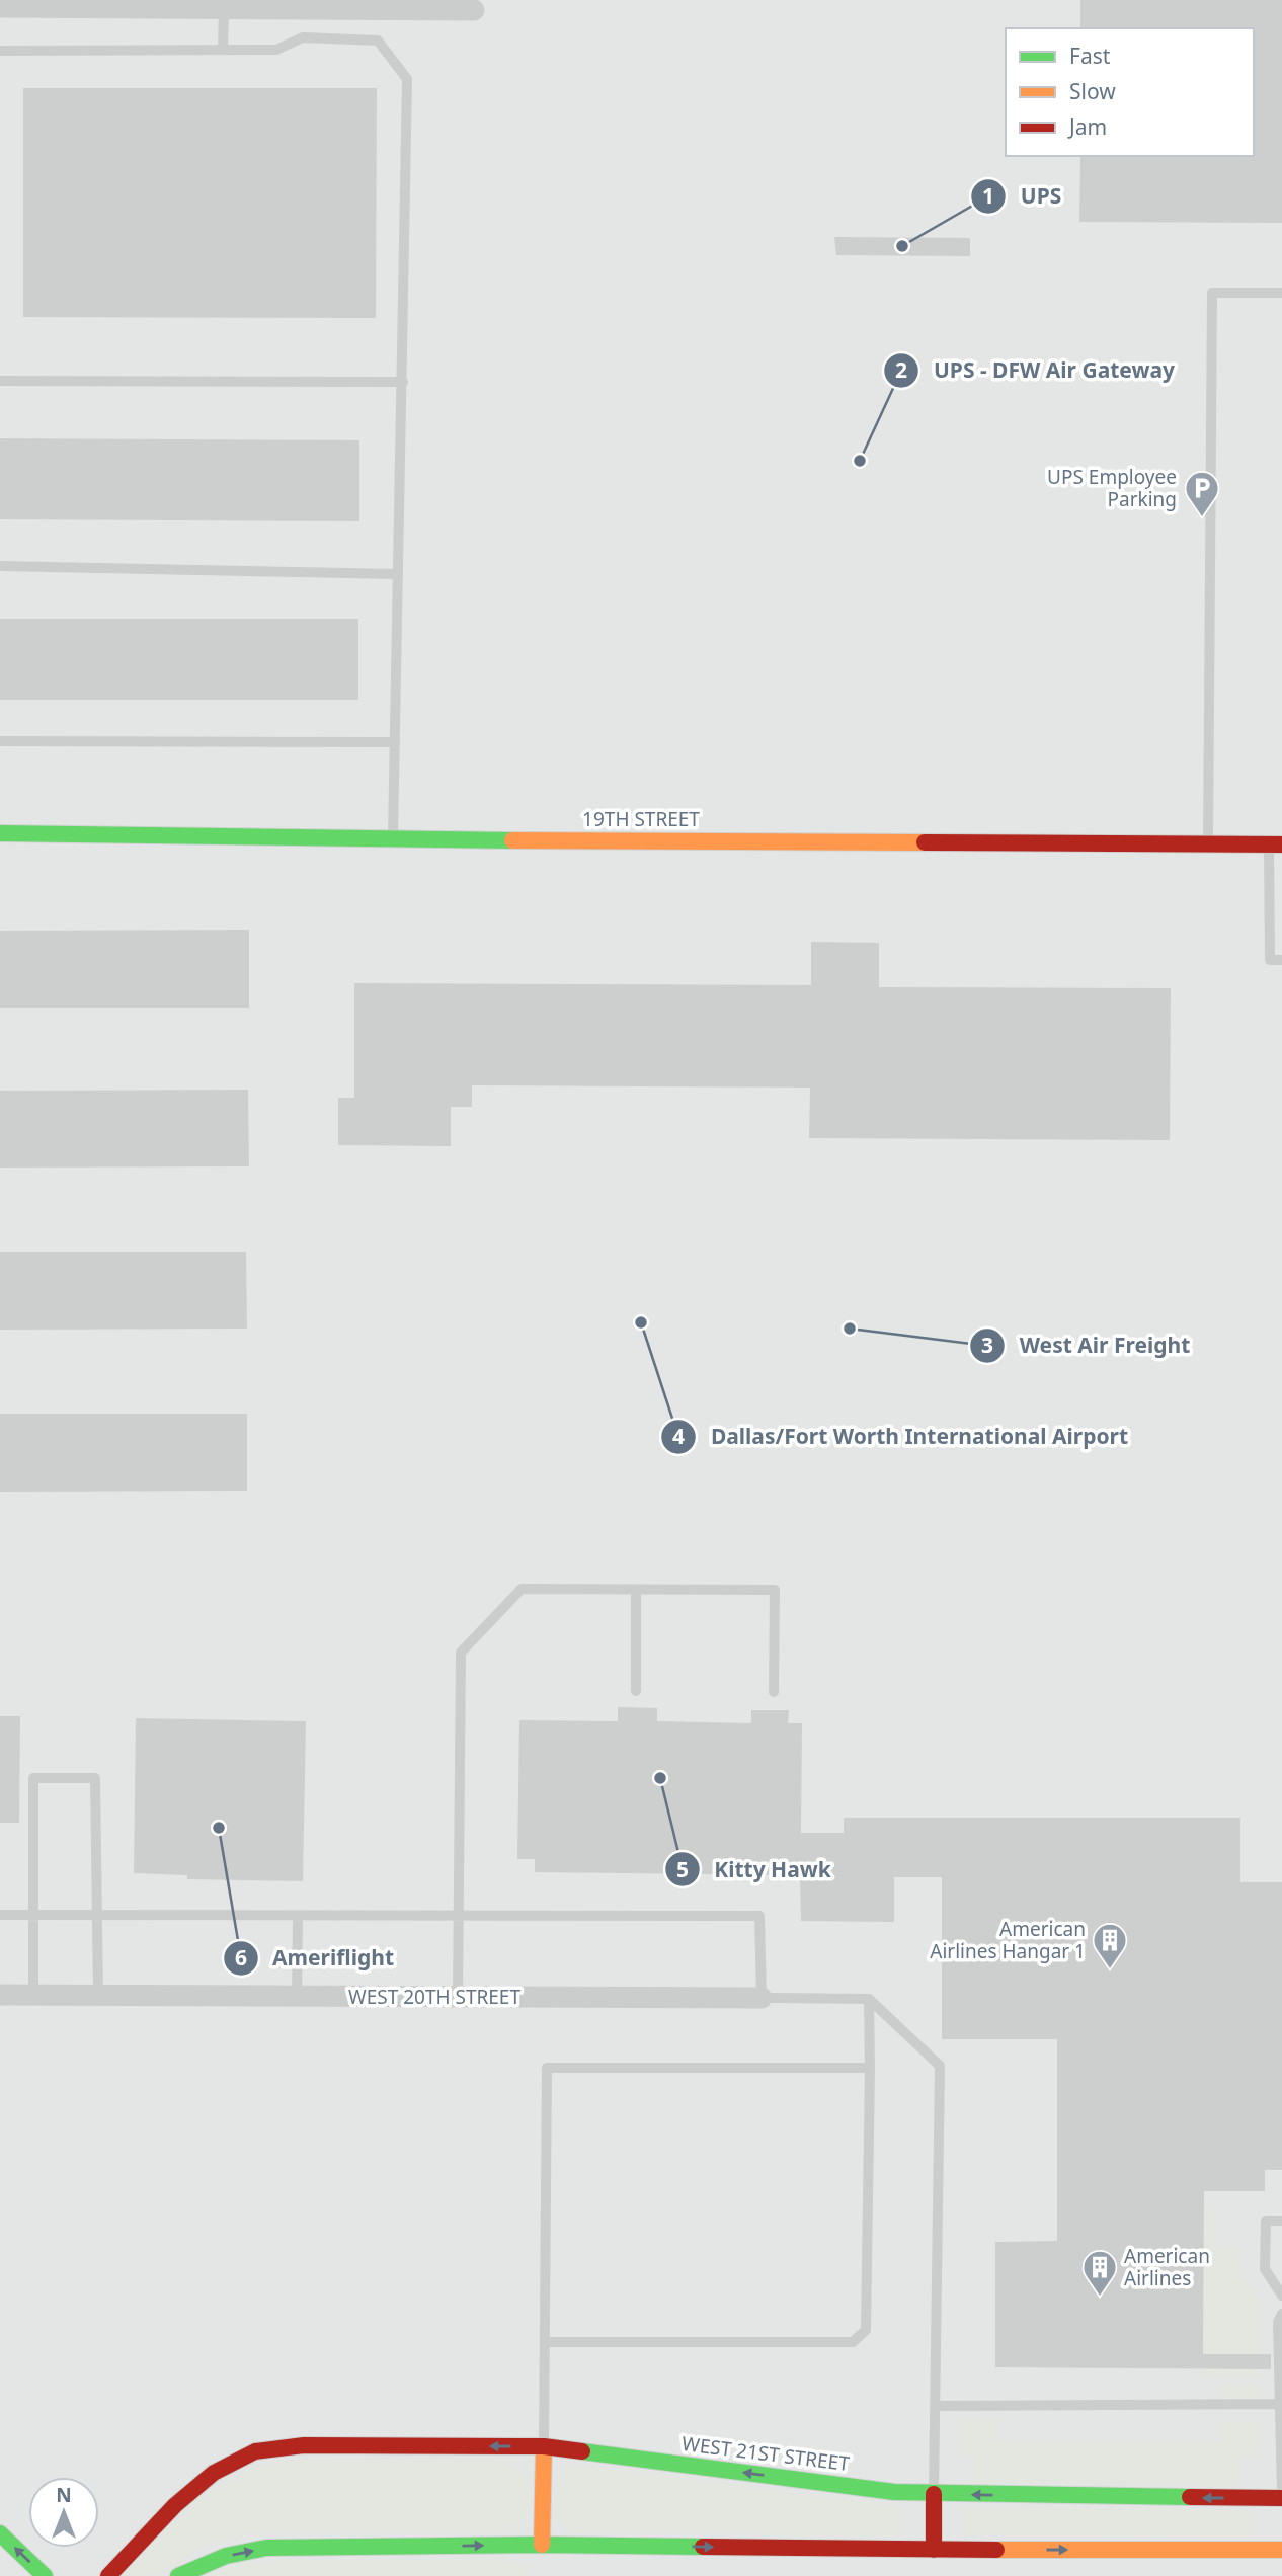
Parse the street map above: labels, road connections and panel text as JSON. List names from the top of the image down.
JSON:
{
  "streets": {
    "street": ["19TH STREET", "WEST 20TH STREET", "WEST 21ST STREET"]
  },
  "one_way": ["WEST 21ST STREET"],
  "places": {
    "other": [
      "UPS",
      "UPS - DFW Air Gateway",
      "Dallas/Fort Worth International Airport",
      "West Air Freight",
      "Kitty Hawk",
      "Ameriflight"
    ],
    "parking": ["UPS Employee Parking"],
    "building": ["American Airlines Hangar 1", "American Airlines"]
  },
  "legend": ["Fast", "Slow", "Jam"],
  "north": "top"
}
